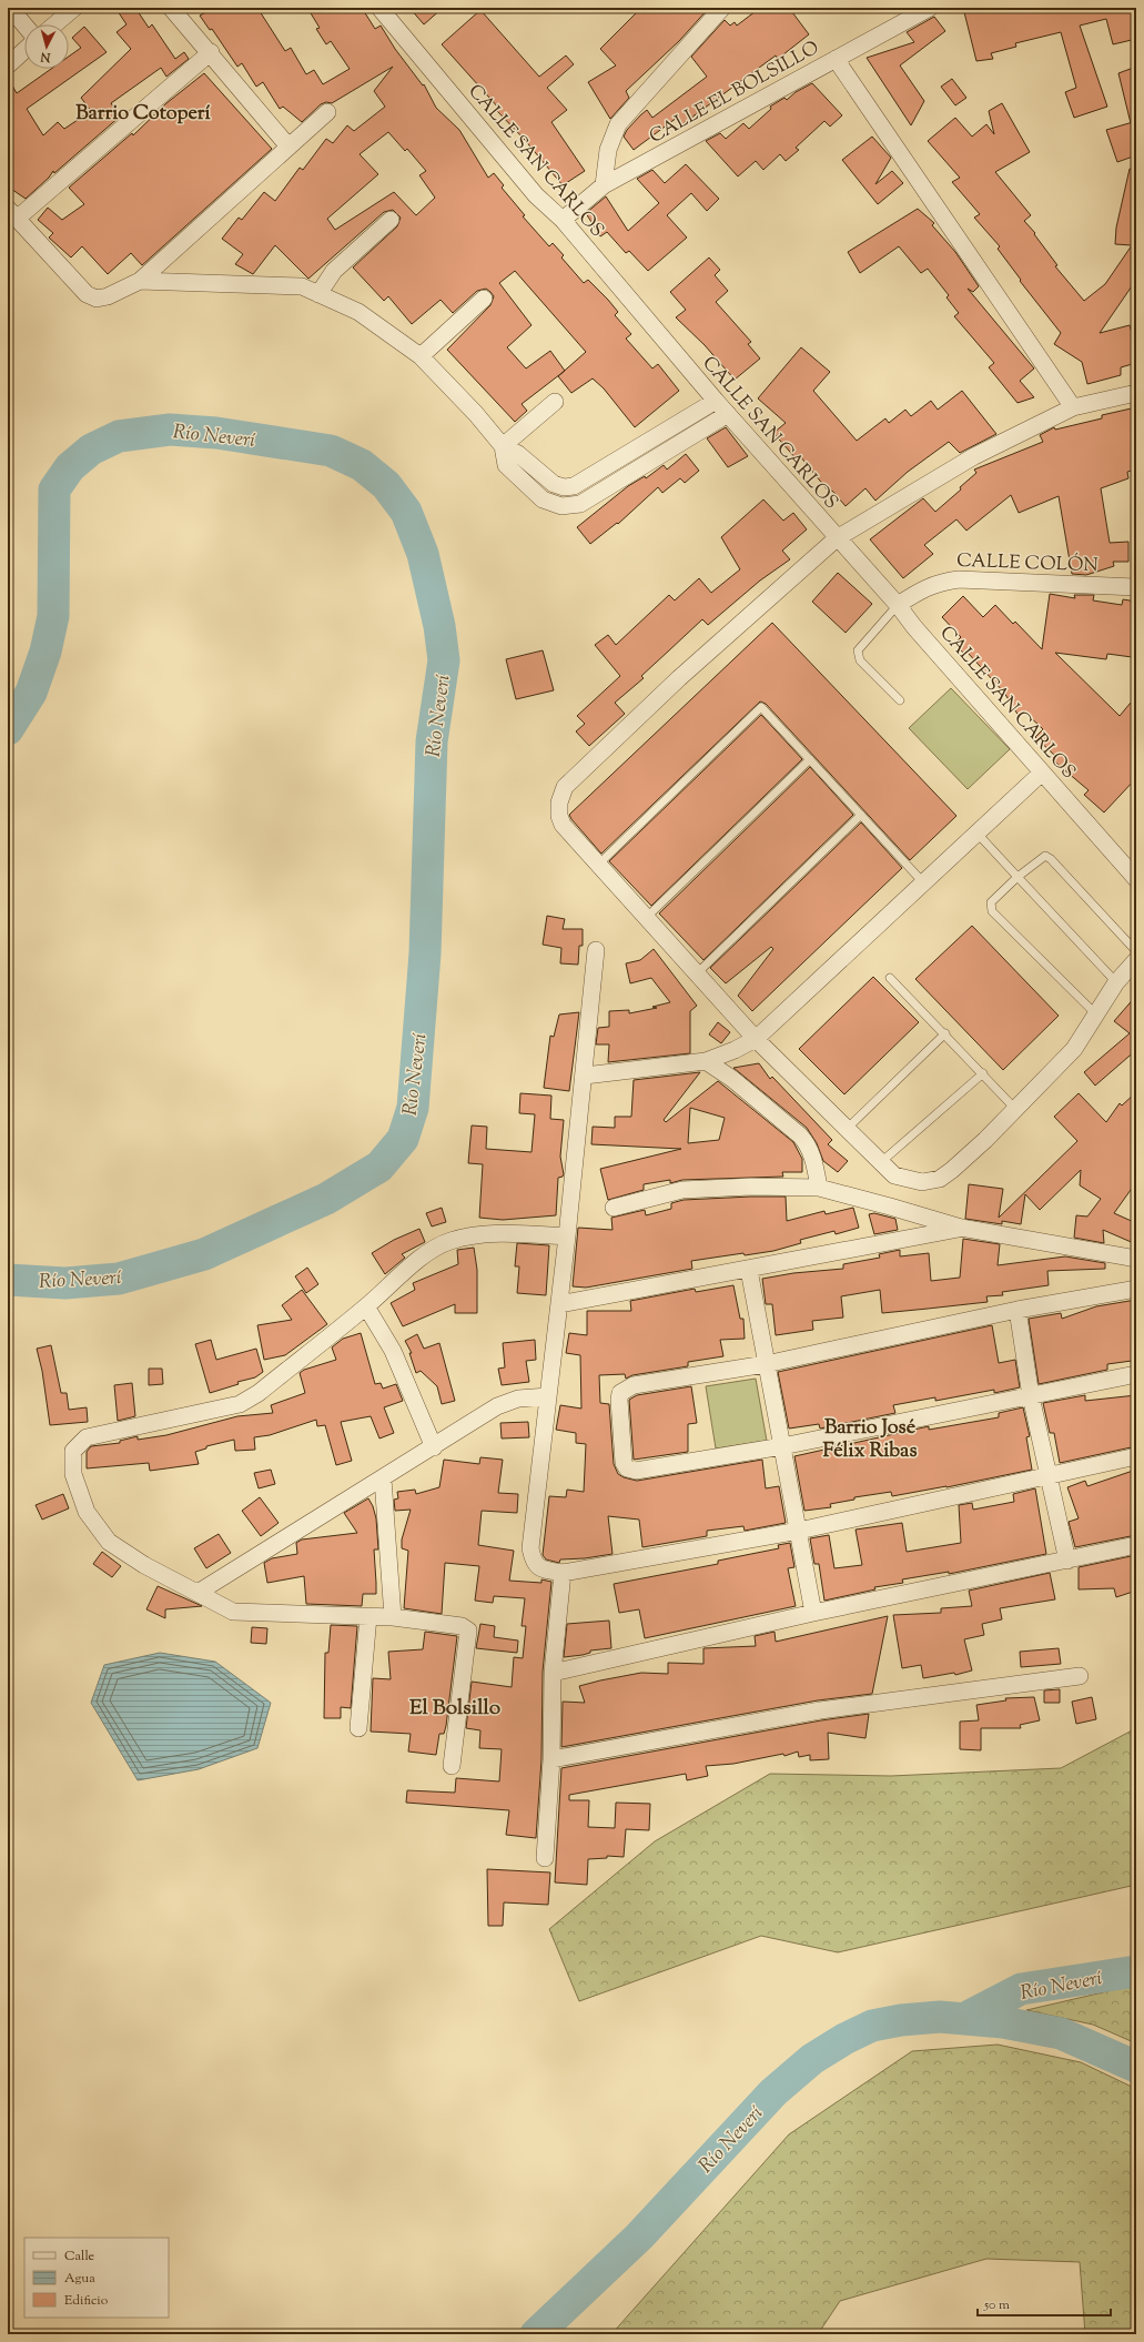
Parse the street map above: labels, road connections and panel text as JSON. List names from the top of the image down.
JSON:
{
  "streets": {
    "street": ["CALLE EL BOLSILLO", "CALLE SAN CARLOS", "CALLE COLÓN"]
  },
  "crossings": [
    ["CALLE EL BOLSILLO", "CALLE SAN CARLOS"],
    ["CALLE SAN CARLOS", "CALLE COLÓN"]
  ],
  "districts": ["Barrio Cotoperí", "Barrio José Félix Ribas", "El Bolsillo"],
  "water": ["Río Neverí"],
  "legend": ["Calle", "Agua", "Edificio"],
  "scale_bar": "50 m",
  "north": "bottom"
}
